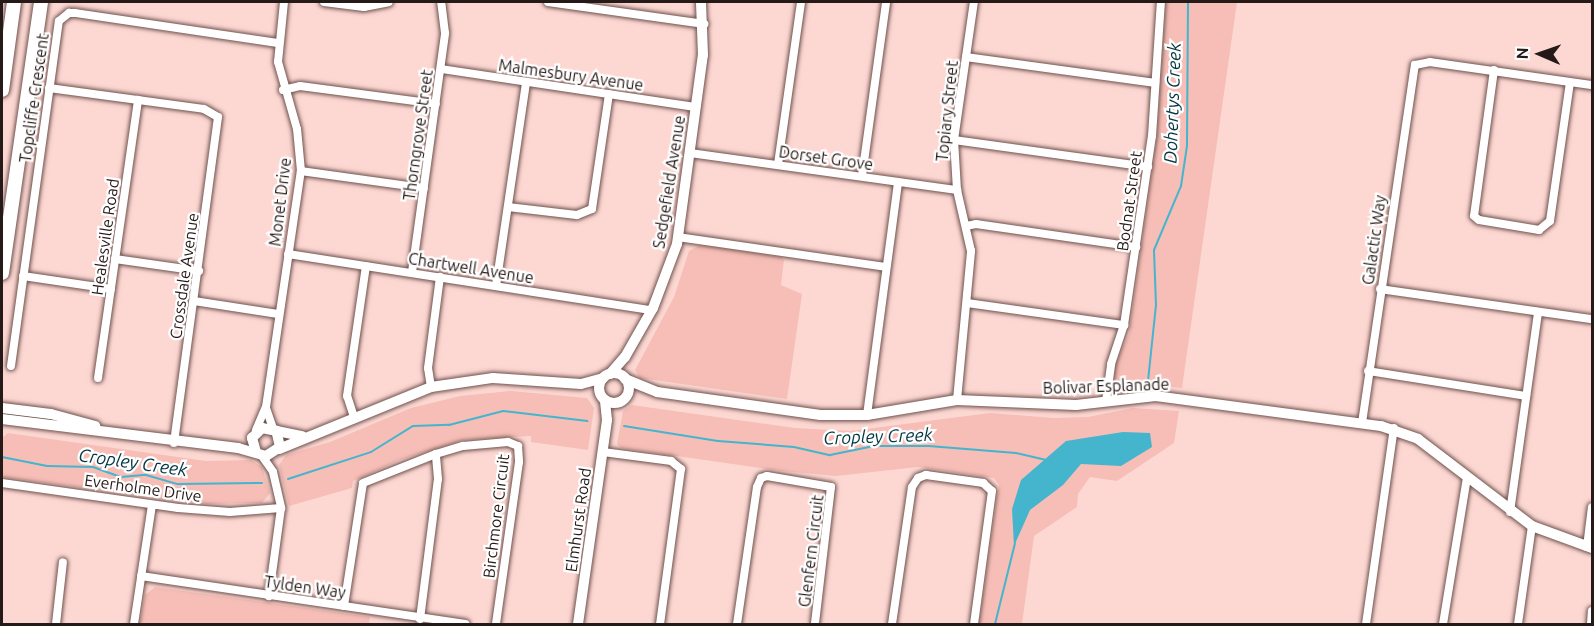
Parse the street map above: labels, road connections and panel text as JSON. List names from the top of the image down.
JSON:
{
  "streets": {
    "street": [
      "Malmesbury Avenue",
      "Topcliffe Crescent",
      "Topiary Street",
      "Thorngrove Street",
      "Dorset Grove",
      "Sedgefield Avenue",
      "Bodnat Street",
      "Monet Drive",
      "Healesville Road",
      "Galactic Way",
      "Chartwell Avenue",
      "Crossdale Avenue",
      "Bolivar Esplanade",
      "Everholme Drive",
      "Birchmore Circuit",
      "Elmhurst Road",
      "Glenfern Circuit",
      "Tylden Way"
    ]
  },
  "crossings": [
    ["Malmesbury Avenue", "Thorngrove Street"],
    ["Malmesbury Avenue", "Sedgefield Avenue"],
    ["Topcliffe Crescent", "Monet Drive"],
    ["Topiary Street", "Dorset Grove"],
    ["Topiary Street", "Bolivar Esplanade"],
    ["Thorngrove Street", "Chartwell Avenue"],
    ["Dorset Grove", "Sedgefield Avenue"],
    ["Sedgefield Avenue", "Chartwell Avenue"],
    ["Sedgefield Avenue", "Bolivar Esplanade"],
    ["Sedgefield Avenue", "Elmhurst Road"],
    ["Bodnat Street", "Bolivar Esplanade"],
    ["Monet Drive", "Chartwell Avenue"],
    ["Healesville Road", "Crossdale Avenue"],
    ["Galactic Way", "Bolivar Esplanade"],
    ["Bolivar Esplanade", "Elmhurst Road"],
    ["Birchmore Circuit", "Tylden Way"]
  ],
  "water": ["Dohertys Creek", "Cropley Creek"],
  "north": "left"
}
